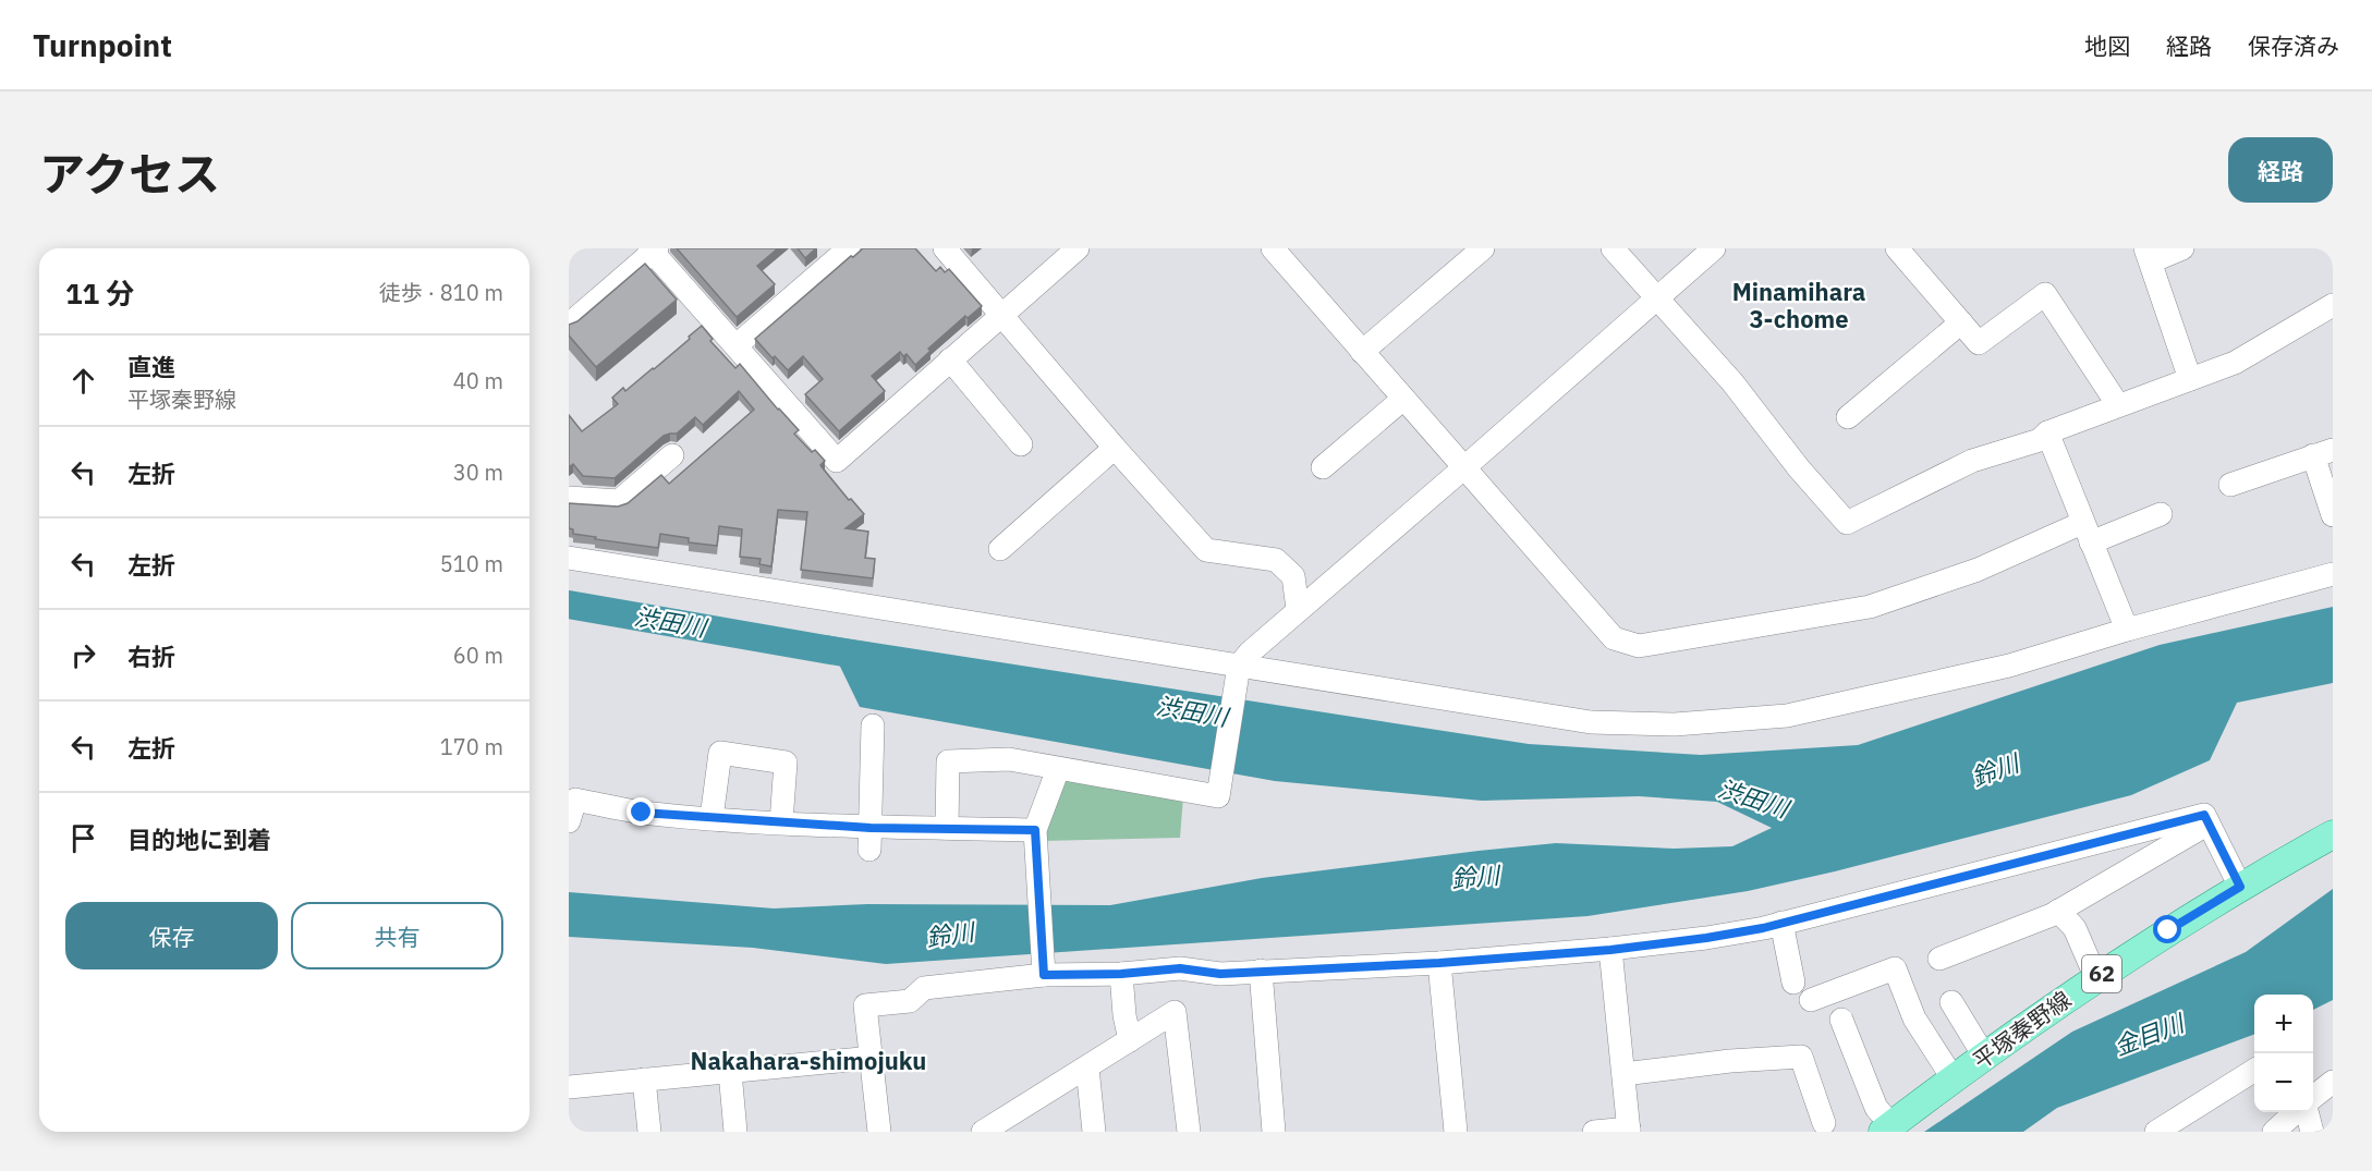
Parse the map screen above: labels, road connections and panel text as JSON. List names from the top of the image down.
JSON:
{
  "streets": {
    "main road": ["62", "平塚秦野線"]
  },
  "districts": ["Minamihara 3-chome", "Nakahara-shimojuku"],
  "water": ["渋田川", "鈴川", "金目川"],
  "page": {
    "header": "Turnpoint",
    "nav": ["地図", "経路", "保存済み"],
    "title": "アクセス",
    "buttons": [
      "経路",
      ["保存", "共有"]
    ],
    "heading": ["11 分", "徒歩 · 810 m"],
    "list": [
      ["直進", "平塚秦野線", "40 m"],
      ["左折", "30 m"],
      ["左折", "510 m"],
      ["右折", "60 m"],
      ["左折", "170 m"],
      "目的地に到着"
    ],
    "map_buttons": ["+", "−"]
  }
}
